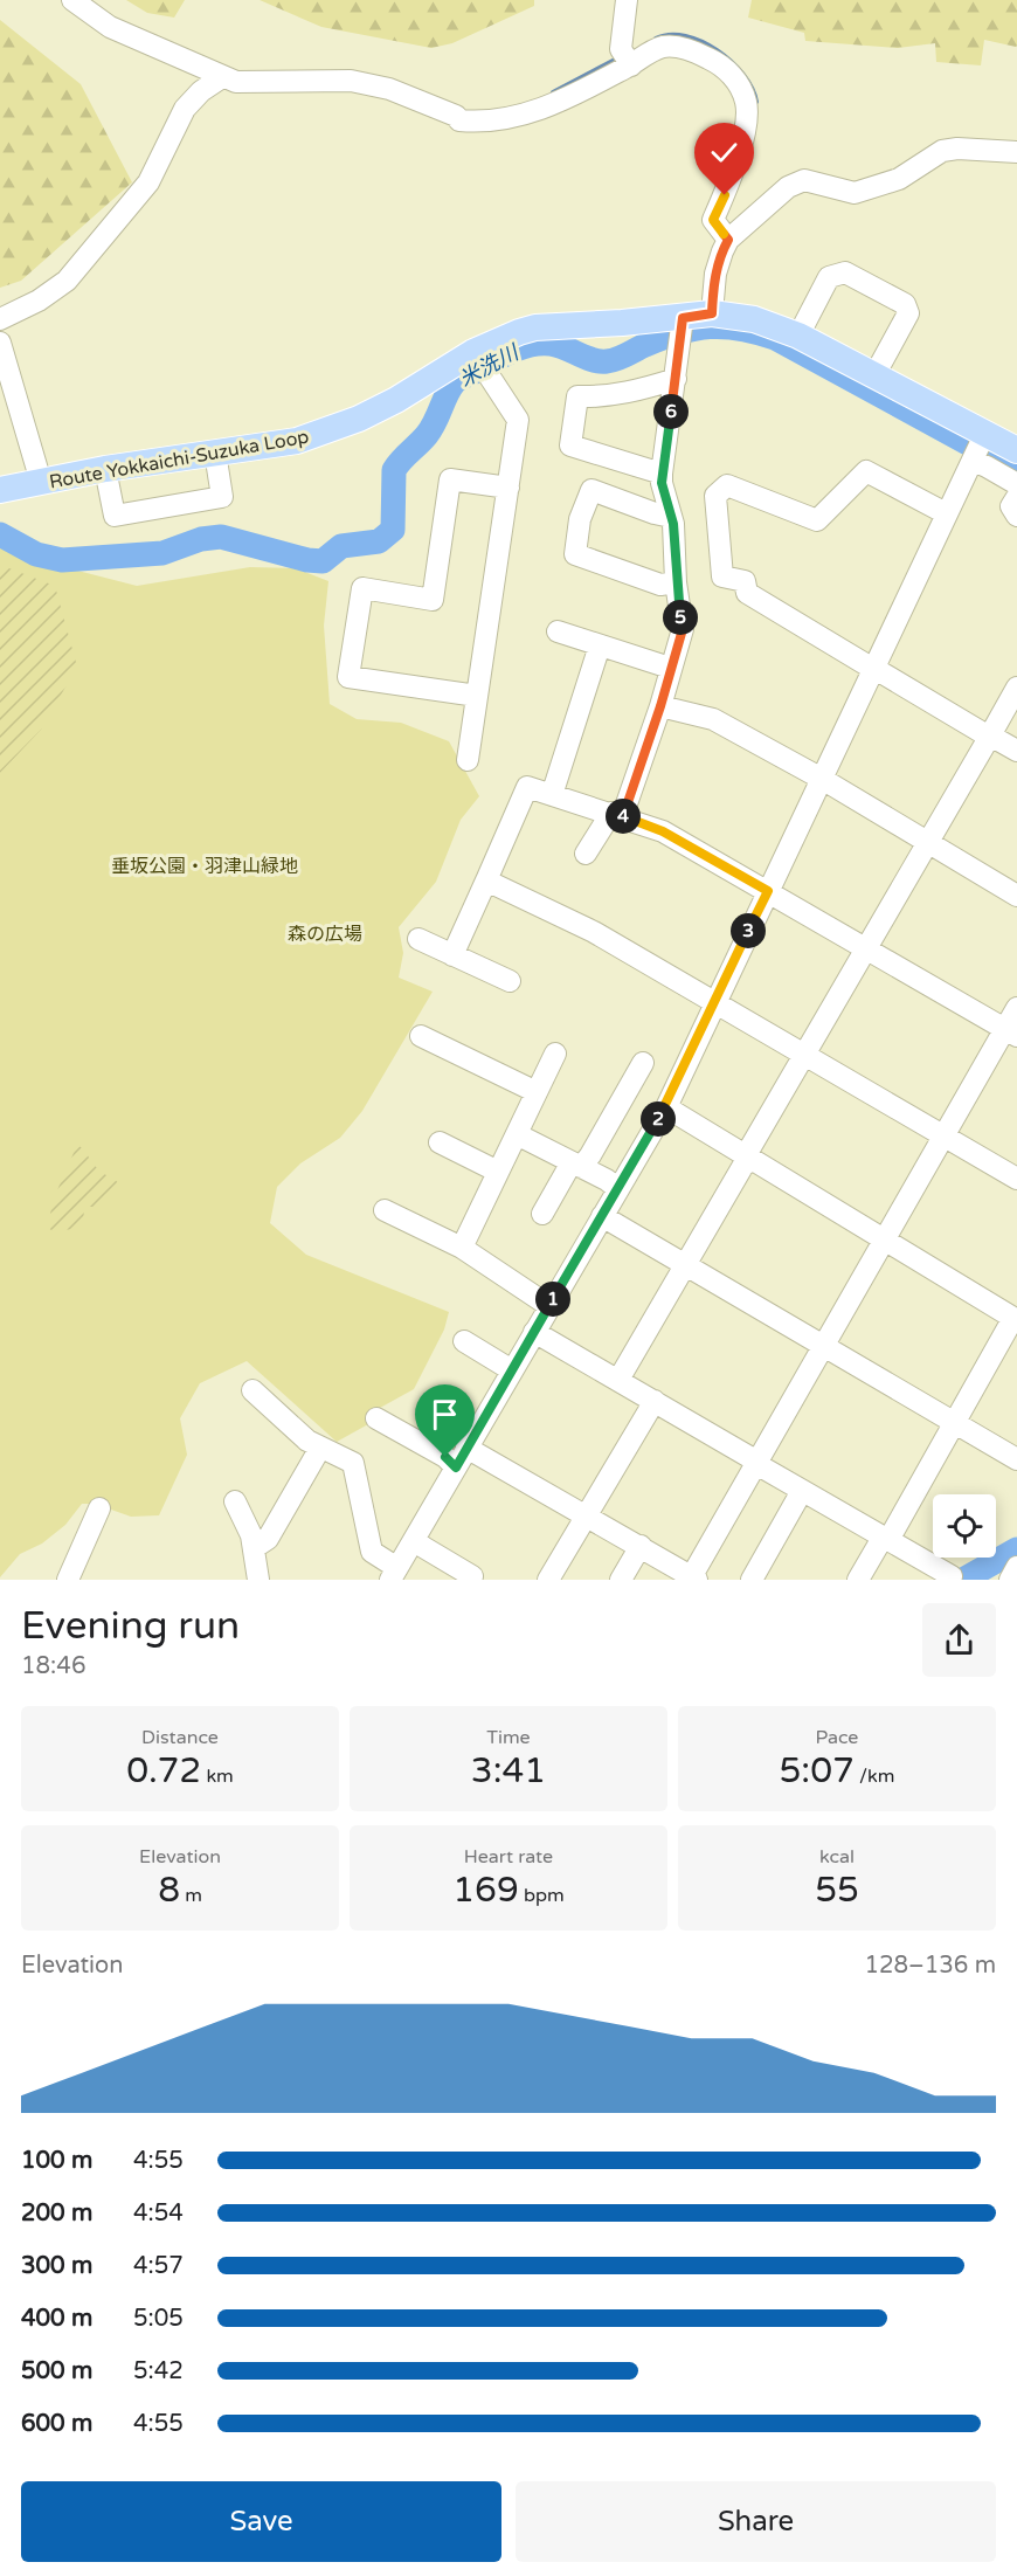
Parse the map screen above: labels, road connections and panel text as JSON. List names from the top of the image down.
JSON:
{
  "streets": {
    "main road": ["Route Yokkaichi-Suzuka Loop"]
  },
  "water": ["米洗川"],
  "parks": ["垂坂公園・羽津山緑地", "森の広場"],
  "page": {
    "pins": [
      "6",
      "5",
      "4",
      "3",
      "2",
      "1"
    ],
    "heading": ["Evening run", "18:46"],
    "stats": [
      ["Distance", "0.72 km"],
      ["Time", "3:41"],
      ["Pace", "5:07 /km"],
      ["Elevation", "8 m"],
      ["Heart rate", "169 bpm"],
      ["kcal", "55"]
    ],
    "chart": ["Elevation", "128–136 m"],
    "list": [
      {
        "name": "100 m",
        "note": "4:55"
      },
      {
        "name": "200 m",
        "note": "4:54"
      },
      {
        "name": "300 m",
        "note": "4:57"
      },
      {
        "name": "400 m",
        "note": "5:05"
      },
      {
        "name": "500 m",
        "note": "5:42"
      },
      {
        "name": "600 m",
        "note": "4:55"
      }
    ],
    "buttons": ["Save", "Share"]
  }
}
